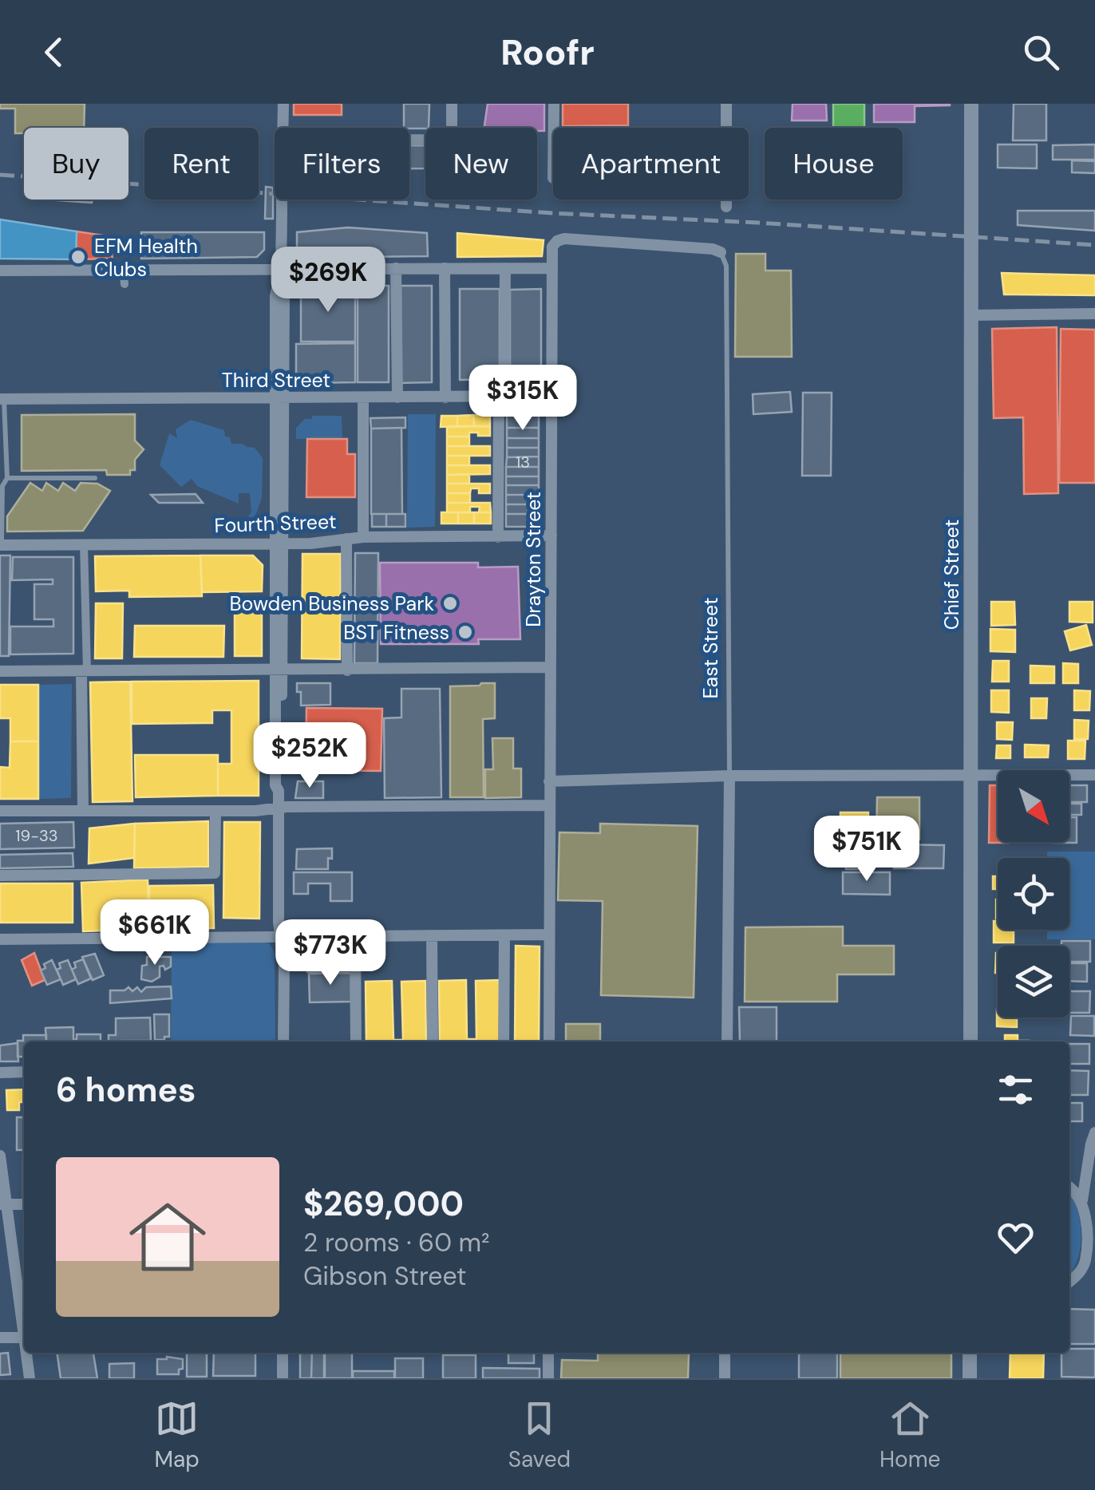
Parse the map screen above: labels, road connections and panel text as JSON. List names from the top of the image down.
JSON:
{
  "streets": {
    "street": [
      "Third Street",
      "Fourth Street",
      "Drayton Street",
      "Chief Street",
      "East Street"
    ]
  },
  "crossings": [
    ["Third Street", "Drayton Street"],
    ["Fourth Street", "Drayton Street"],
    ["Drayton Street", "East Street"]
  ],
  "places": ["EFM Health Clubs", "Bowden Business Park", "BST Fitness"],
  "house_numbers": ["13", "19-33"],
  "north": "bottom right",
  "page": {
    "header": "Roofr",
    "chip": [
      "Buy",
      "Rent",
      "Filters",
      "New",
      "Apartment",
      "House"
    ],
    "price": [
      "$269K",
      "$315K",
      "$252K",
      "$751K",
      "$661K",
      "$773K"
    ],
    "heading": "6 homes",
    "list": [
      {
        "name": "$269,000",
        "note": "2 rooms · 60 m² · Gibson Street"
      }
    ],
    "tabs": ["Map", "Saved", "Home"]
  }
}
